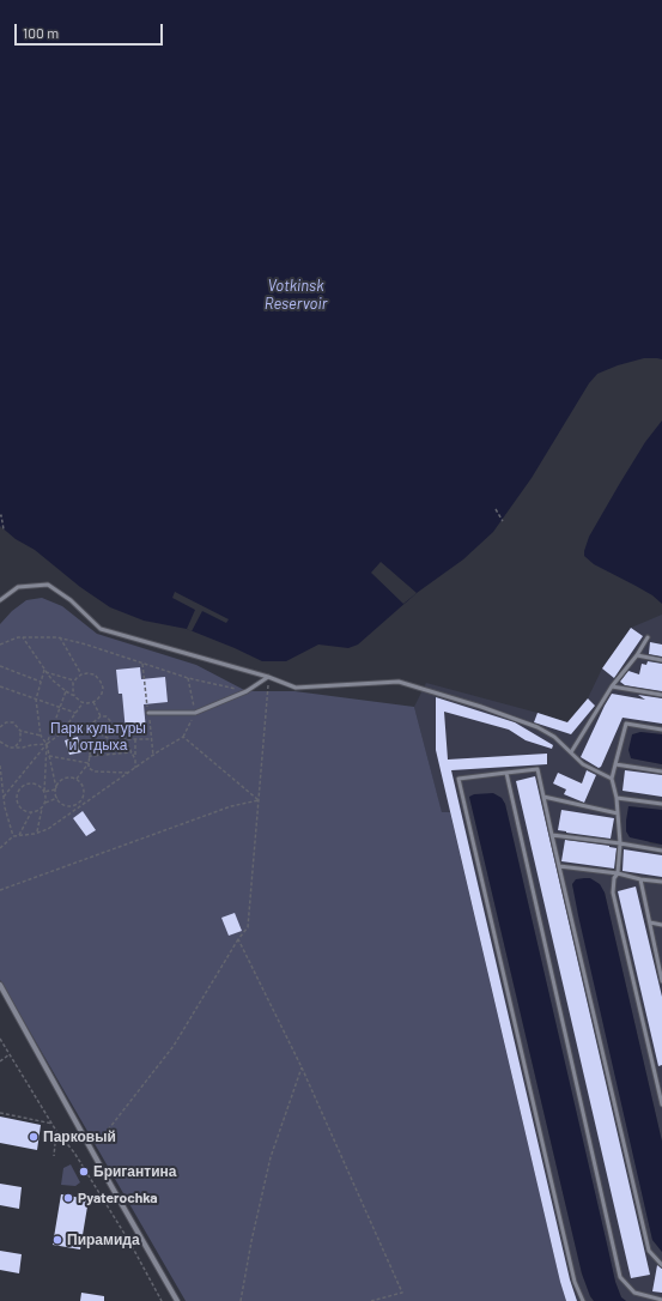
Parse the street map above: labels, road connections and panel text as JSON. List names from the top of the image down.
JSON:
{
  "water": ["Votkinsk Reservoir"],
  "parks": ["Парк культуры и отдыха"],
  "places": [
    "Парковый",
    "Бригантина",
    "Pyaterochka",
    "Пирамида"
  ],
  "scale_bar": "100 m"
}
